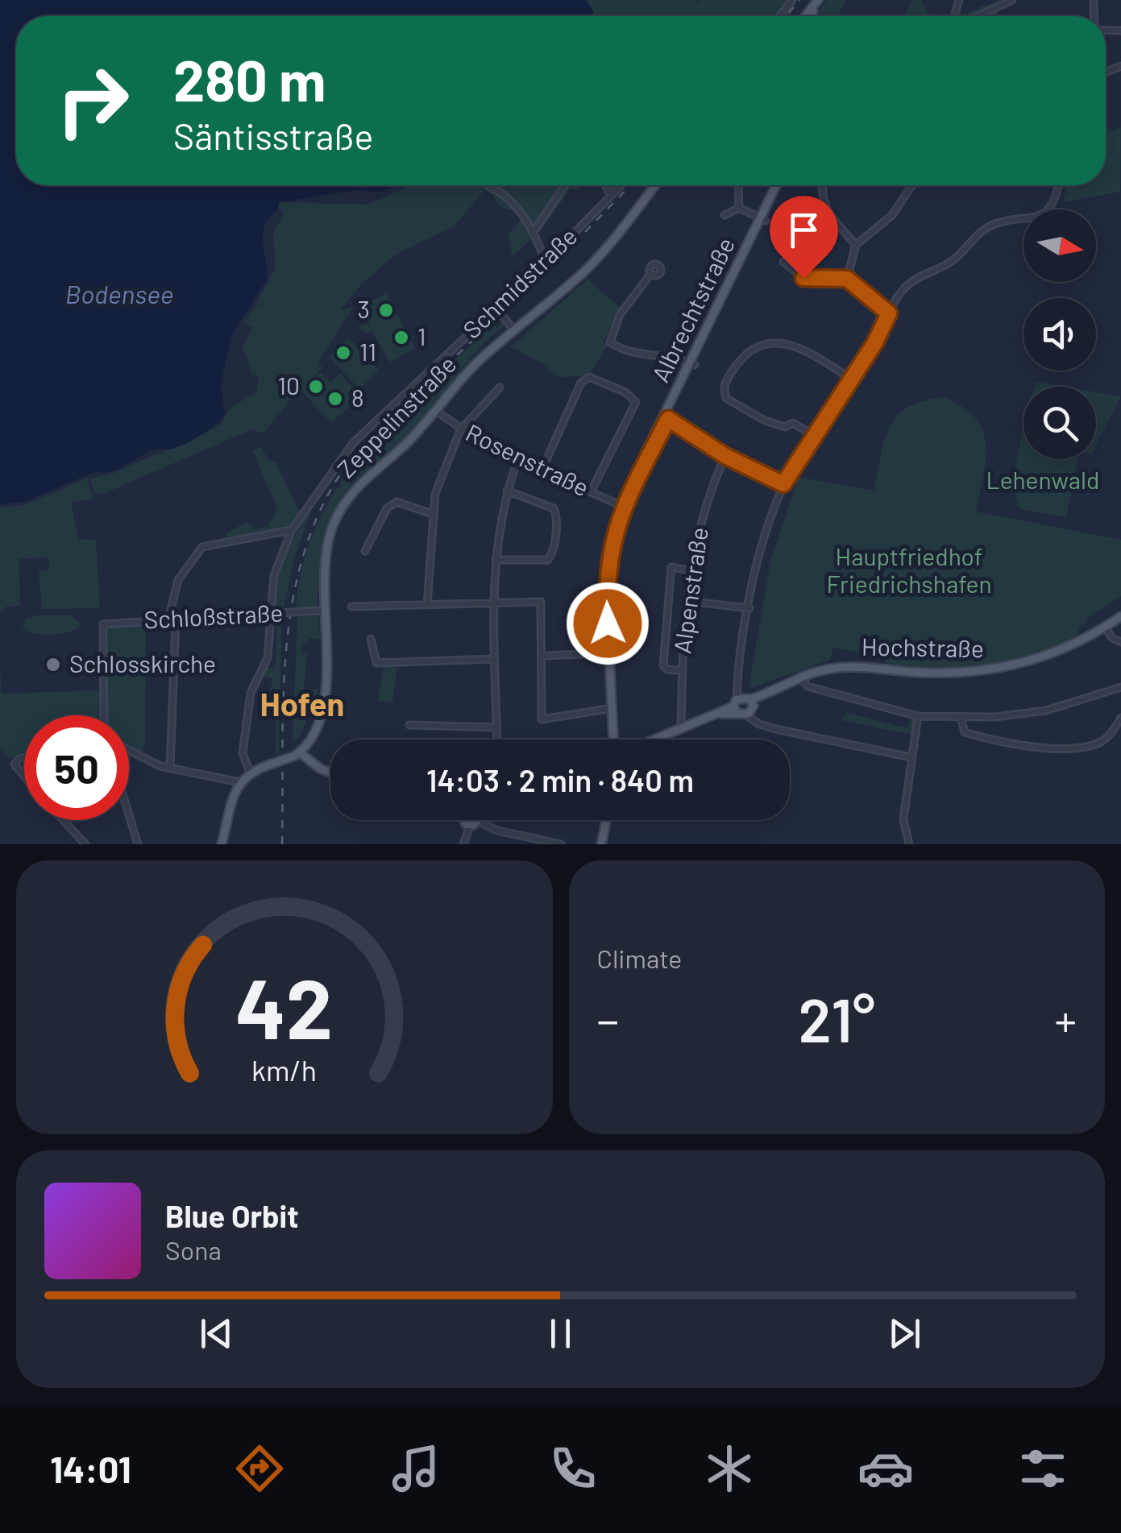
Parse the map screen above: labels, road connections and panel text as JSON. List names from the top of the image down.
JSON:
{
  "streets": {
    "main road": ["Albrechtstraße", "Zeppelinstraße", "Hochstraße"],
    "street": [
      "Schmidstraße",
      "Rosenstraße",
      "Alpenstraße",
      "Schloßstraße"
    ]
  },
  "crossings": [
    ["Schmidstraße", "Schloßstraße"],
    ["Albrechtstraße", "Rosenstraße"],
    ["Zeppelinstraße", "Rosenstraße"],
    ["Zeppelinstraße", "Schloßstraße"],
    ["Alpenstraße", "Hochstraße"]
  ],
  "districts": ["Hofen"],
  "water": ["Bodensee"],
  "parks": ["Lehenwald", "Hauptfriedhof Friedrichshafen"],
  "places": [
    "3",
    "1",
    "11",
    "10",
    "8",
    "Schlosskirche"
  ],
  "north": "right",
  "page": {
    "turn": ["280 m", "Säntisstraße"],
    "limit": "50",
    "trip": "14:03 · 2 min · 840 m",
    "tile": "Climate",
    "heat": ["−", "21°", "+"],
    "song": ["Blue Orbit", "Sona"],
    "tabs": "14:01",
    "gauge": ["42", "km/h"]
  }
}
